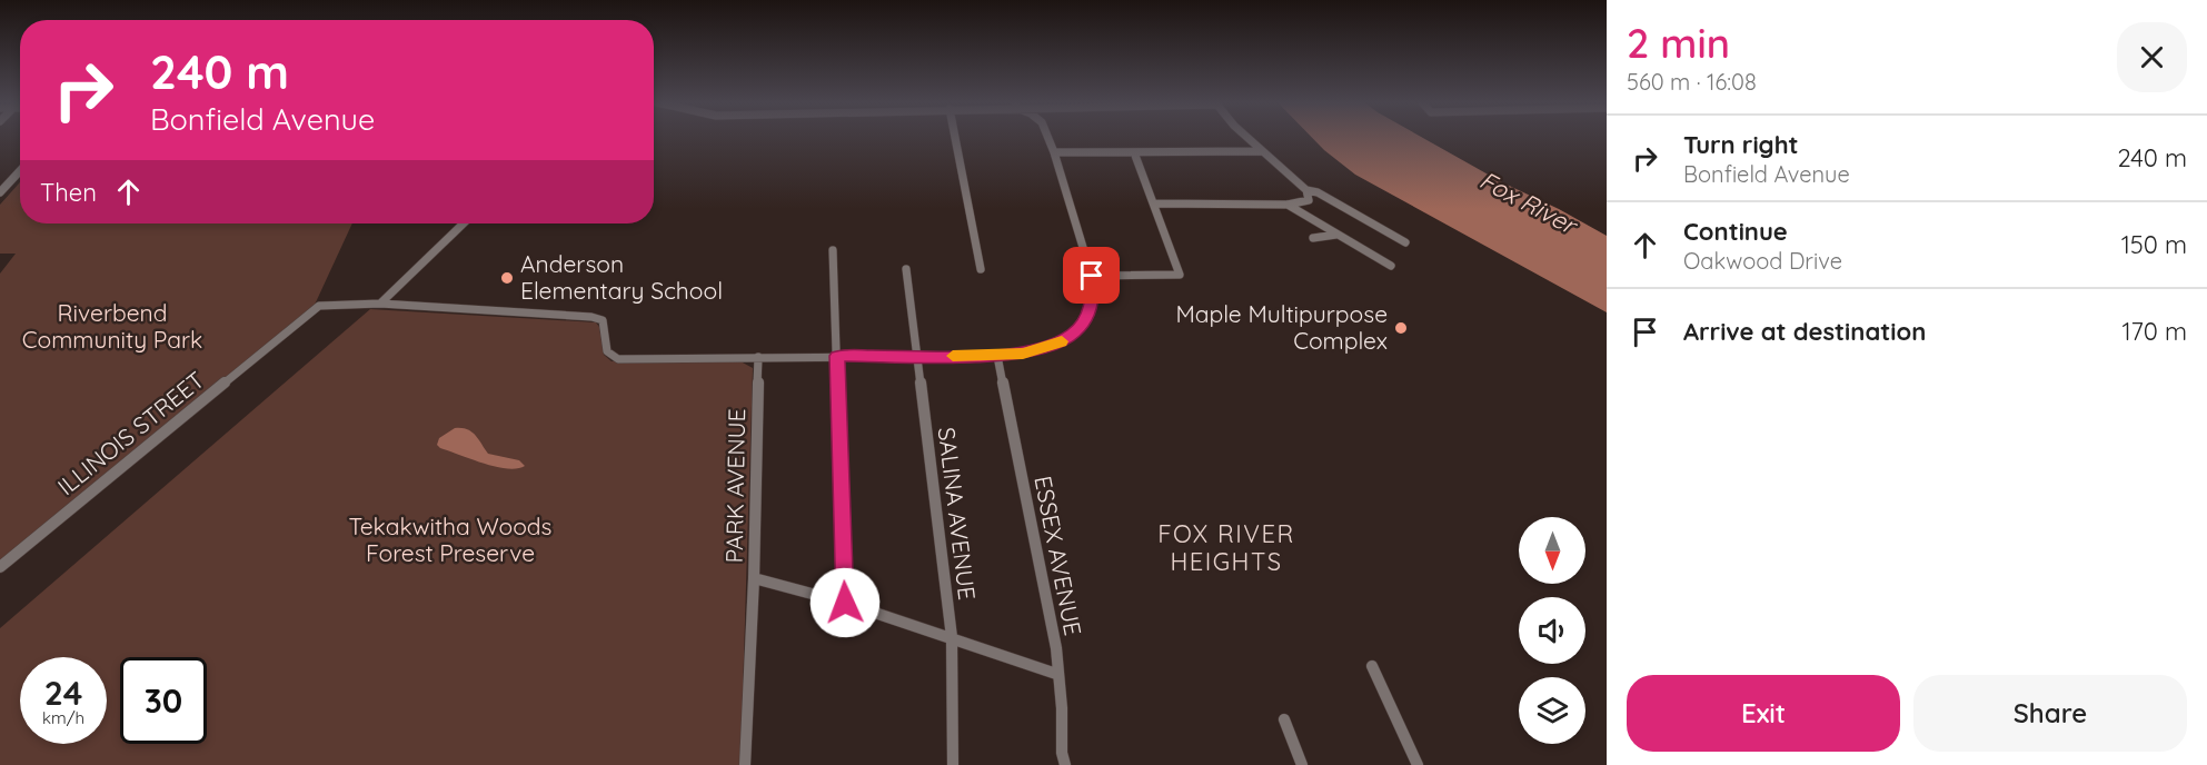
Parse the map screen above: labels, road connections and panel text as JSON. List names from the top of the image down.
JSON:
{
  "streets": {
    "street": [
      "ILLINOIS STREET",
      "PARK AVENUE",
      "SALINA AVENUE",
      "ESSEX AVENUE"
    ]
  },
  "crossings": [
    ["PARK AVENUE", "SALINA AVENUE"],
    ["PARK AVENUE", "ESSEX AVENUE"]
  ],
  "districts": ["FOX RIVER HEIGHTS"],
  "water": ["Fox River"],
  "parks": ["Riverbend Community Park", "Tekakwitha Woods Forest Preserve"],
  "places": ["Anderson Elementary School", "Maple Multipurpose Complex"],
  "north": "bottom",
  "page": {
    "heading": ["2 min", "560 m · 16:08"],
    "turn": ["240 m", "Bonfield Avenue"],
    "list": [
      {
        "name": "Turn right",
        "note": "Bonfield Avenue",
        "value": "240 m"
      },
      {
        "name": "Continue",
        "note": "Oakwood Drive",
        "value": "150 m"
      },
      {
        "name": "Arrive at destination",
        "value": "170 m"
      }
    ],
    "then": "Then",
    "speed": "24 km/h",
    "limit": "30",
    "buttons": ["Exit", "Share"]
  }
}
